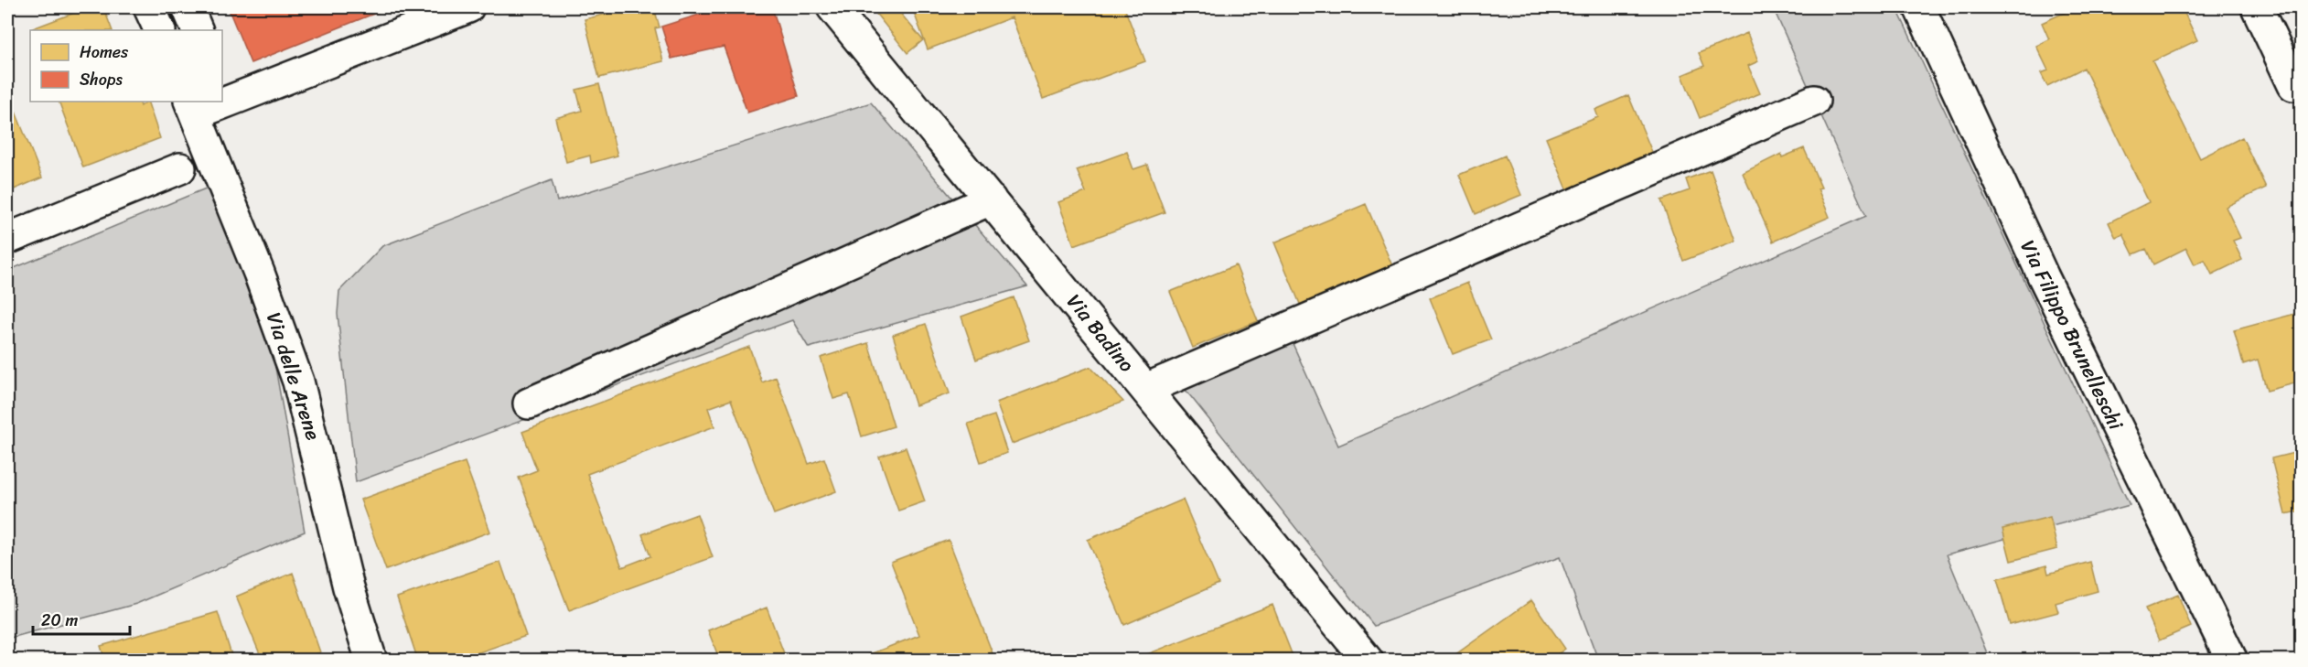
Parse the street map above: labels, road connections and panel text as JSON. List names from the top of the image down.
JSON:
{
  "streets": {
    "street": ["Via Badino", "Via Filippo Brunelleschi", "Via delle Arene"]
  },
  "legend": ["Homes", "Shops"],
  "scale_bar": "20 m"
}
